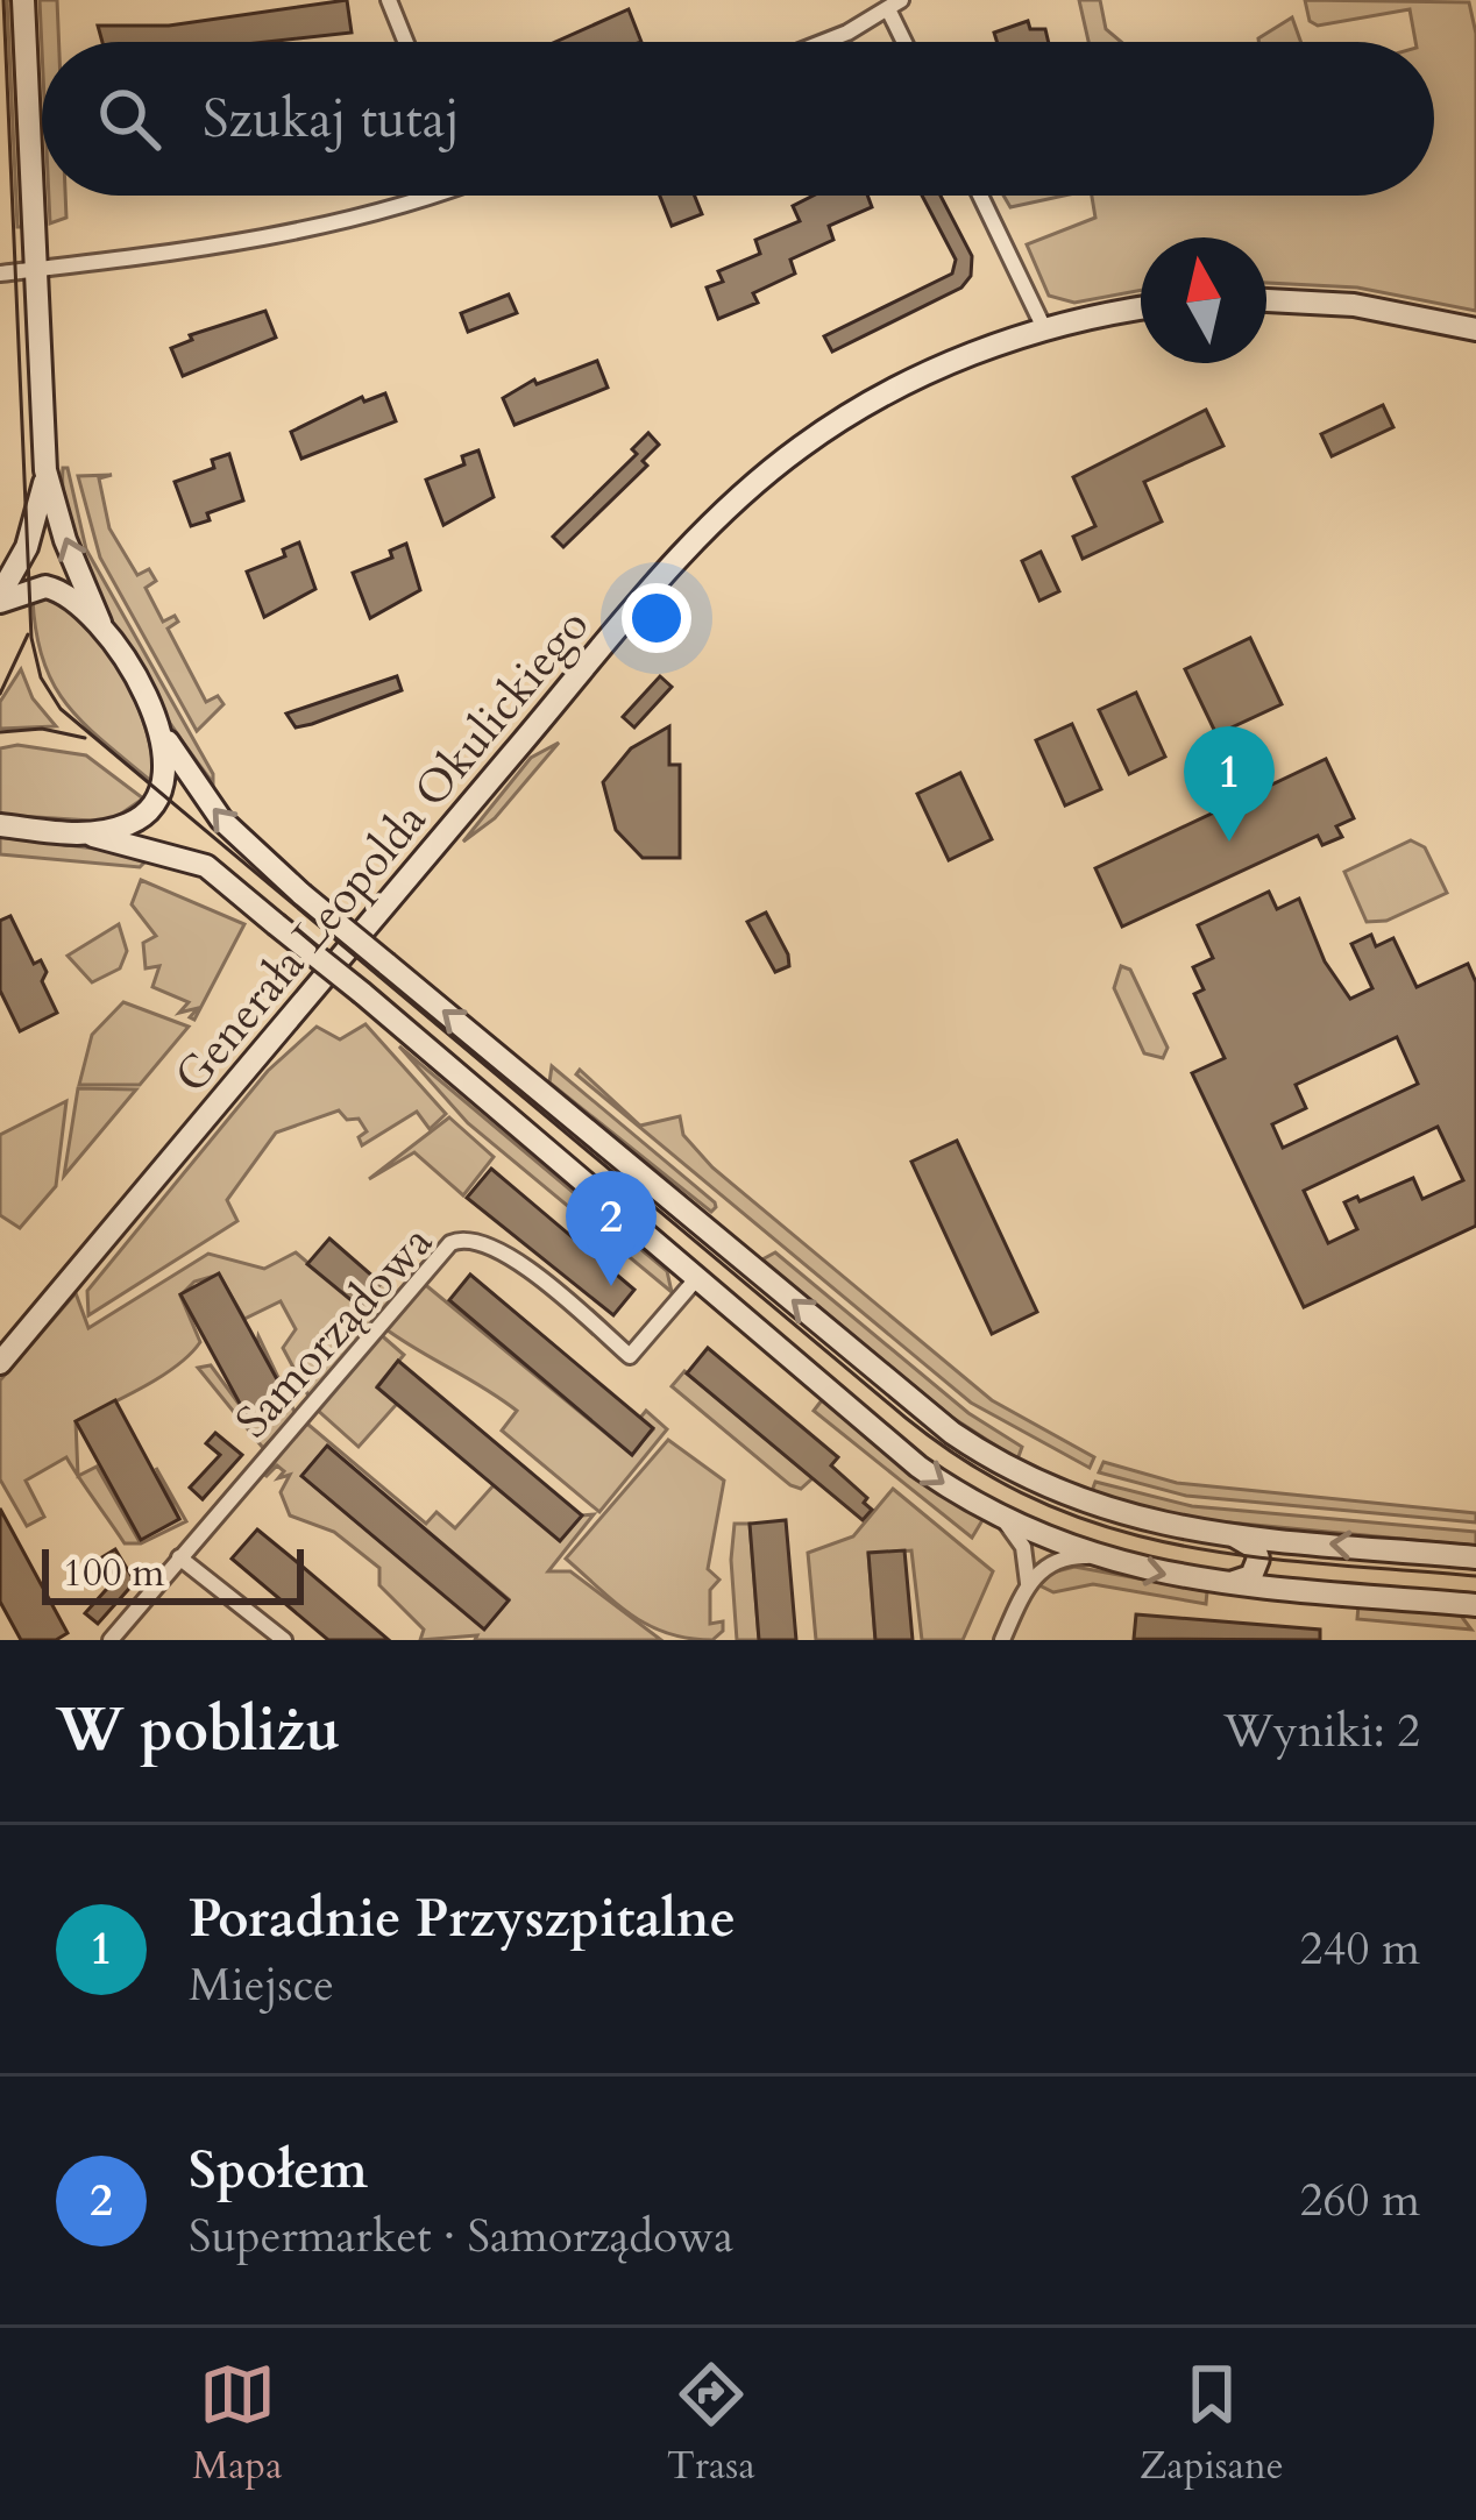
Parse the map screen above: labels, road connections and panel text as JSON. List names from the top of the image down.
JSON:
{
  "streets": {
    "street": ["Generała Leopolda Okulickiego", "Samorządowa"]
  },
  "scale_bar": "100 m",
  "north": "top",
  "page": {
    "search": "Szukaj tutaj",
    "pins": ["1", "2"],
    "scale": "100 m",
    "heading": ["W pobliżu", "Wyniki: 2"],
    "list": [
      {
        "mark": "1",
        "name": "Poradnie Przyszpitalne",
        "note": "Miejsce",
        "value": "240 m"
      },
      {
        "mark": "2",
        "name": "Społem",
        "note": "Supermarket · Samorządowa",
        "value": "260 m"
      }
    ],
    "nav": ["Mapa", "Trasa", "Zapisane"]
  }
}
